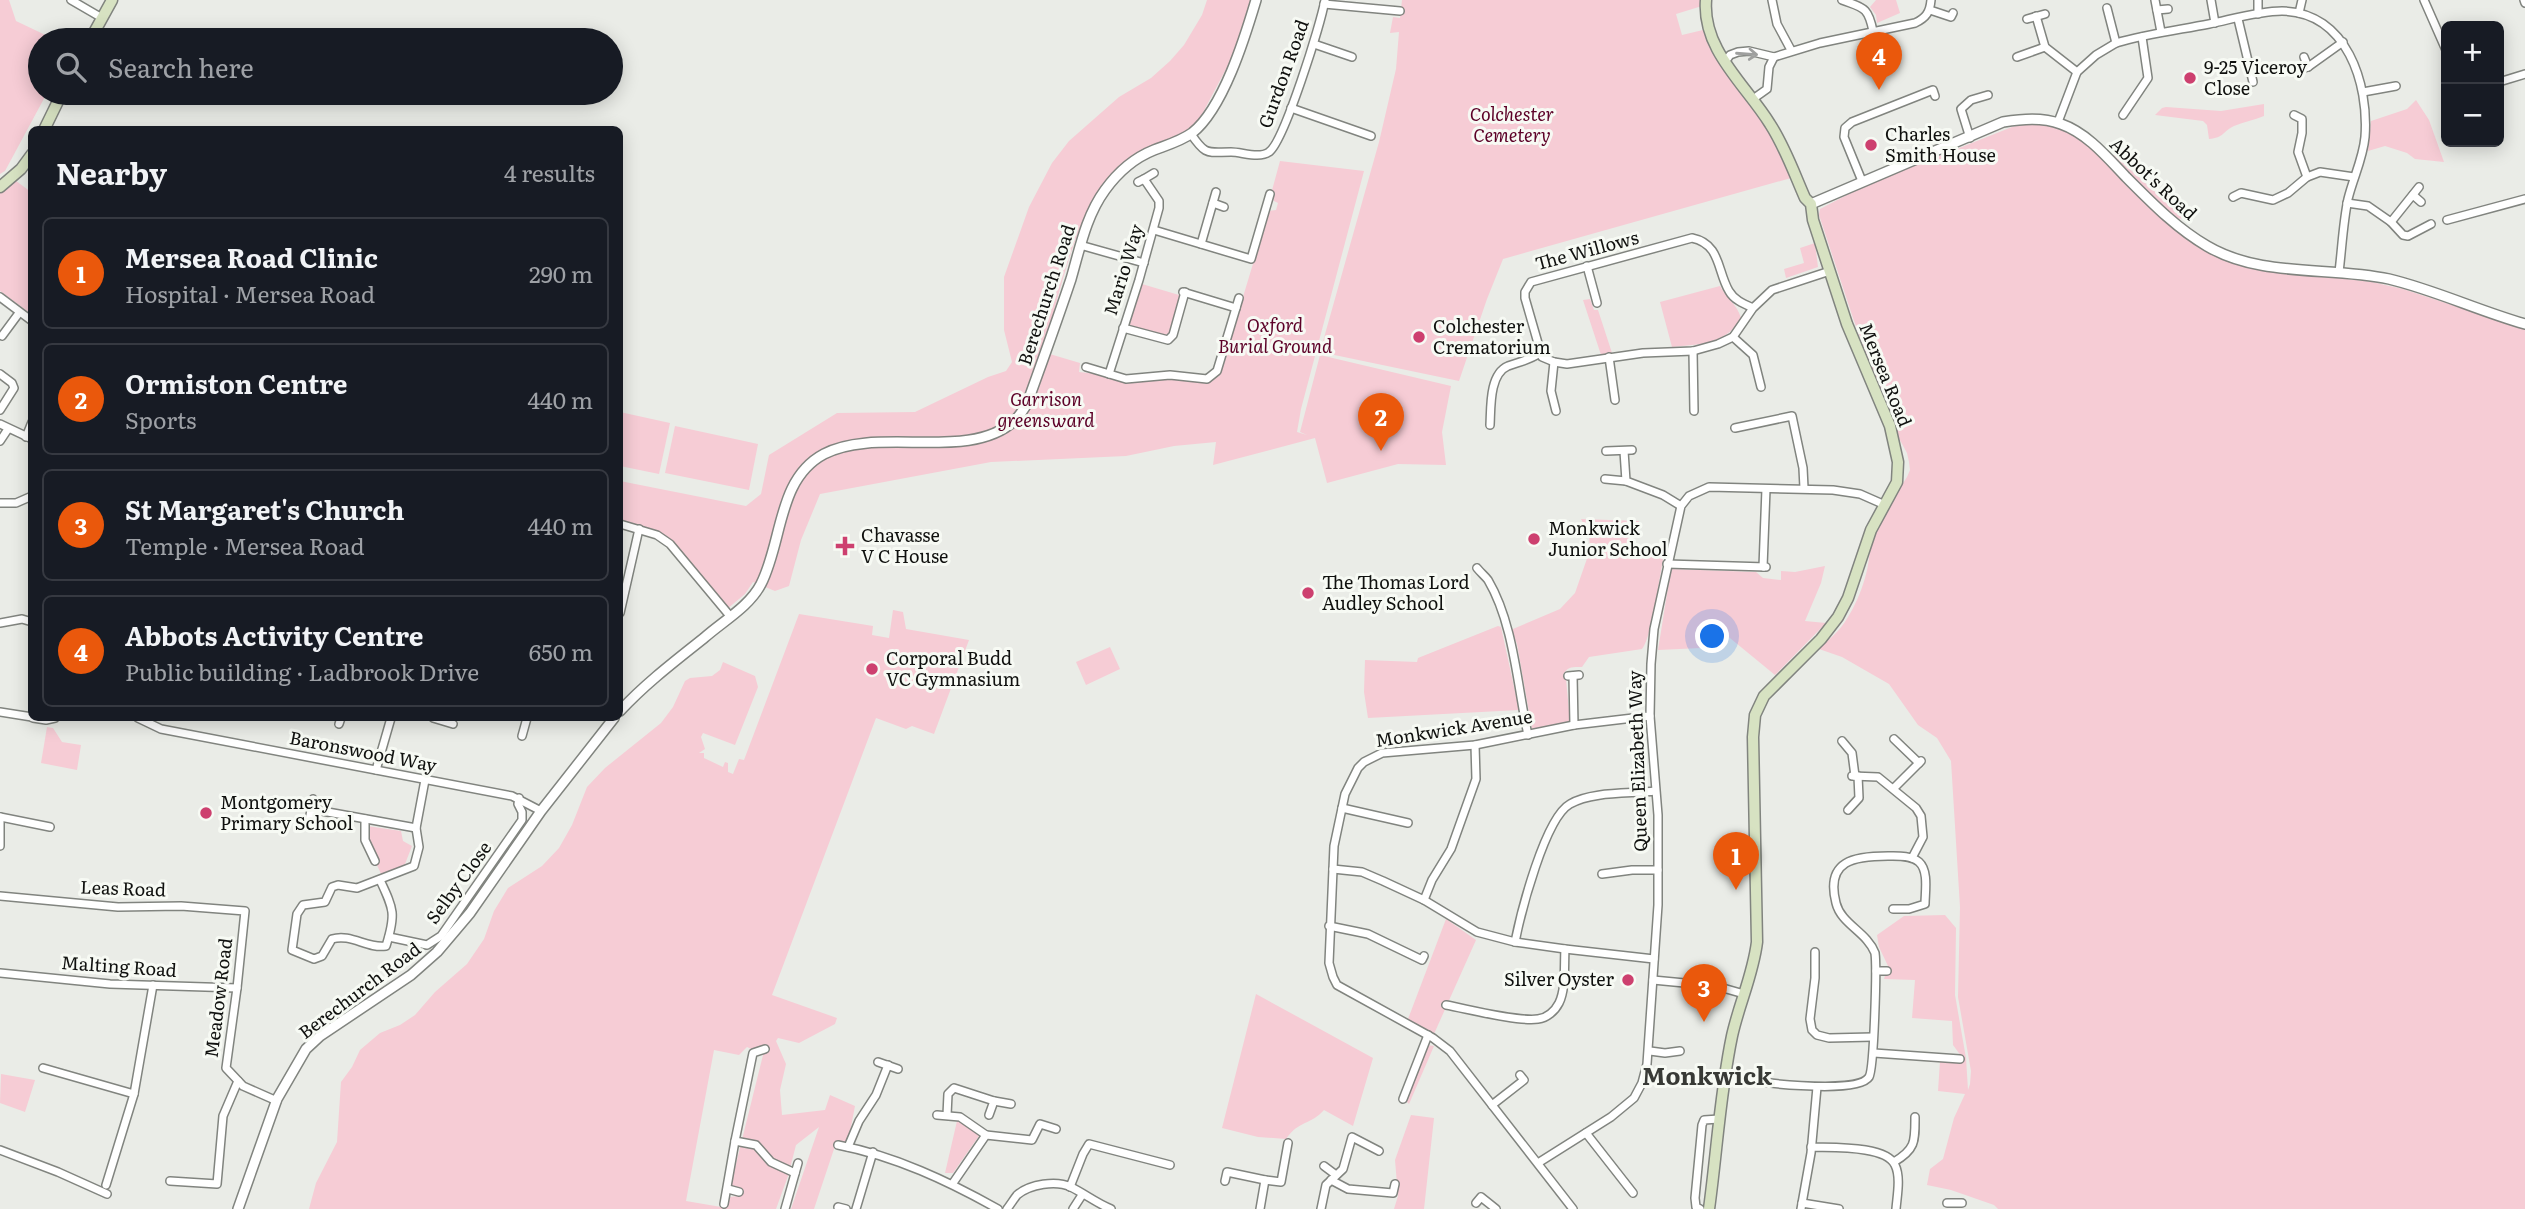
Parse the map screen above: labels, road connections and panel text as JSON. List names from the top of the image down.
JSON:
{
  "streets": {
    "main road": ["Mersea Road"],
    "street": [
      "Gurdon Road",
      "Abbot's Road",
      "The Willows",
      "Mario Way",
      "Berechurch Road",
      "Monkwick Avenue",
      "Baronswood Way",
      "Queen Elizabeth Way",
      "Selby Close",
      "Leas Road",
      "Malting Road",
      "Meadow Road"
    ]
  },
  "crossings": [
    ["Gurdon Road", "Berechurch Road"],
    ["Abbot's Road", "Mersea Road"],
    ["Berechurch Road", "Baronswood Way"],
    ["Monkwick Avenue", "Queen Elizabeth Way"],
    ["Baronswood Way", "Selby Close"],
    ["Leas Road", "Meadow Road"],
    ["Malting Road", "Meadow Road"]
  ],
  "districts": ["Monkwick"],
  "parks": ["Colchester Cemetery", "Oxford Burial Ground", "Garrison greensward"],
  "places": {
    "other": [
      "9-25 Viceroy Close",
      "Charles Smith House",
      "Colchester Crematorium",
      "Monkwick Junior School",
      "The Thomas Lord Audley School",
      "Corporal Budd VC Gymnasium",
      "Montgomery Primary School",
      "Silver Oyster"
    ],
    "health": ["Chavasse V C House"]
  },
  "page": {
    "map_buttons": ["+", "−"],
    "search": "Search here",
    "pins": [
      "4",
      "2",
      "1",
      "3"
    ],
    "heading": ["Nearby", "4 results"],
    "list": [
      {
        "mark": "1",
        "name": "Mersea Road Clinic",
        "note": "Hospital · Mersea Road",
        "value": "290 m"
      },
      {
        "mark": "2",
        "name": "Ormiston Centre",
        "note": "Sports",
        "value": "440 m"
      },
      {
        "mark": "3",
        "name": "St Margaret's Church",
        "note": "Temple · Mersea Road",
        "value": "440 m"
      },
      {
        "mark": "4",
        "name": "Abbots Activity Centre",
        "note": "Public building · Ladbrook Drive",
        "value": "650 m"
      }
    ]
  }
}
